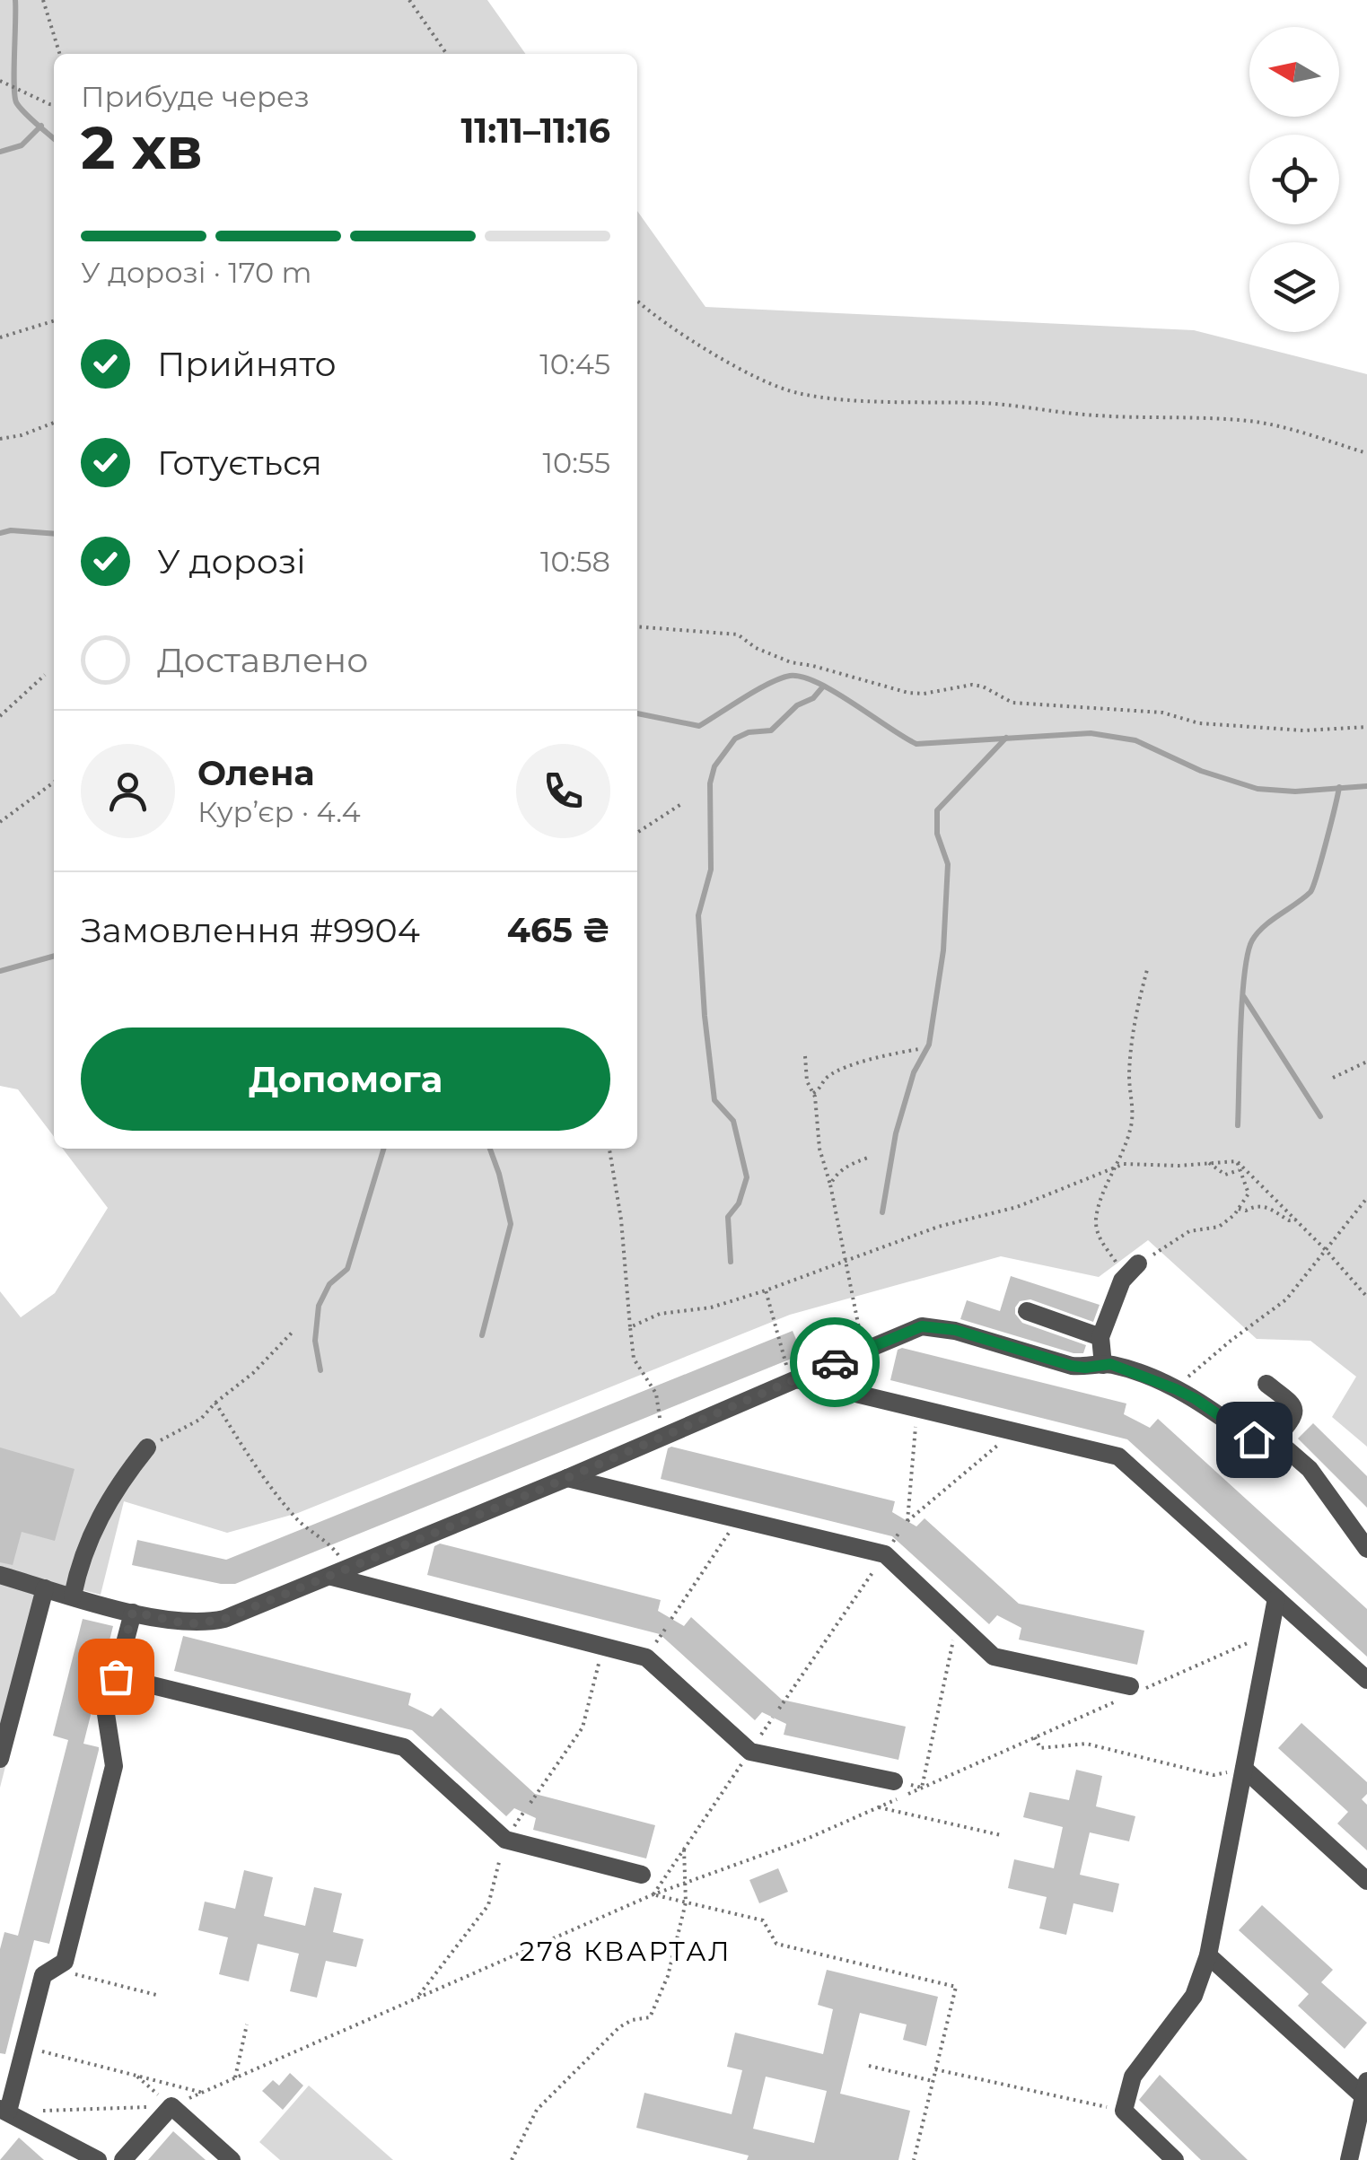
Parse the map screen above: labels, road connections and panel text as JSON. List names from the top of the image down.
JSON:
{
  "districts": ["278 КВАРТАЛ"],
  "north": "left",
  "page": {
    "heading": ["2 хв", "Прибуде через", "11:11–11:16"],
    "panel": [
      "Олена",
      "Кур’єр · 4.4",
      "Замовлення #9904",
      "465 ₴"
    ],
    "bar": "У дорозі · 170 m",
    "list": [
      ["Прийнято", "10:45"],
      ["Готується", "10:55"],
      ["У дорозі", "10:58"],
      "Доставлено"
    ],
    "buttons": "Допомога"
  }
}
